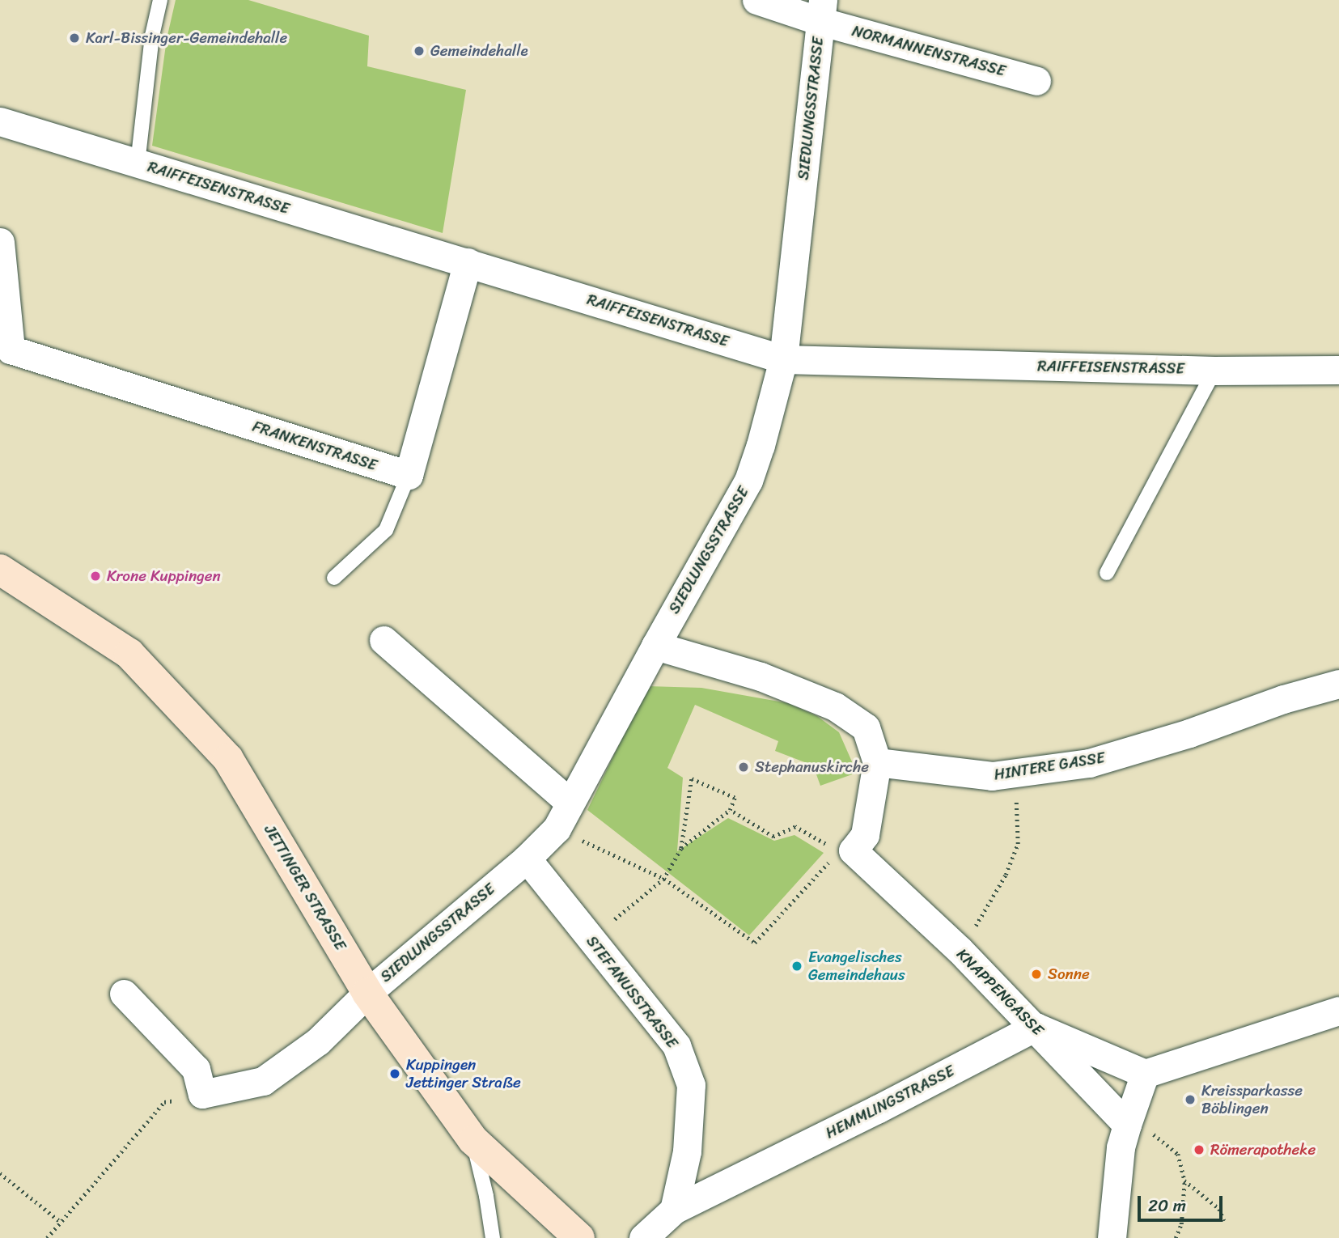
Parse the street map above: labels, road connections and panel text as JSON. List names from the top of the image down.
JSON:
{
  "streets": {
    "main road": ["JETTINGER STRASSE"],
    "street": [
      "NORMANNENSTRASSE",
      "SIEDLUNGSSTRASSE",
      "RAIFFEISENSTRASSE",
      "FRANKENSTRASSE",
      "HINTERE GASSE",
      "STEFANUSSTRASSE",
      "KNAPPENGASSE",
      "HEMMLINGSTRASSE"
    ]
  },
  "crossings": [
    ["NORMANNENSTRASSE", "SIEDLUNGSSTRASSE"],
    ["SIEDLUNGSSTRASSE", "RAIFFEISENSTRASSE"],
    ["SIEDLUNGSSTRASSE", "JETTINGER STRASSE"],
    ["SIEDLUNGSSTRASSE", "STEFANUSSTRASSE"],
    ["STEFANUSSTRASSE", "HEMMLINGSTRASSE"],
    ["KNAPPENGASSE", "HEMMLINGSTRASSE"]
  ],
  "places": [
    "Karl-Bissinger-Gemeindehalle",
    "Gemeindehalle",
    "Krone Kuppingen",
    "Stephanuskirche",
    "Evangelisches Gemeindehaus",
    "Sonne",
    "Kuppingen Jettinger Straße",
    "Kreissparkasse Böblingen",
    "Römerapotheke"
  ],
  "scale_bar": "20 m"
}
